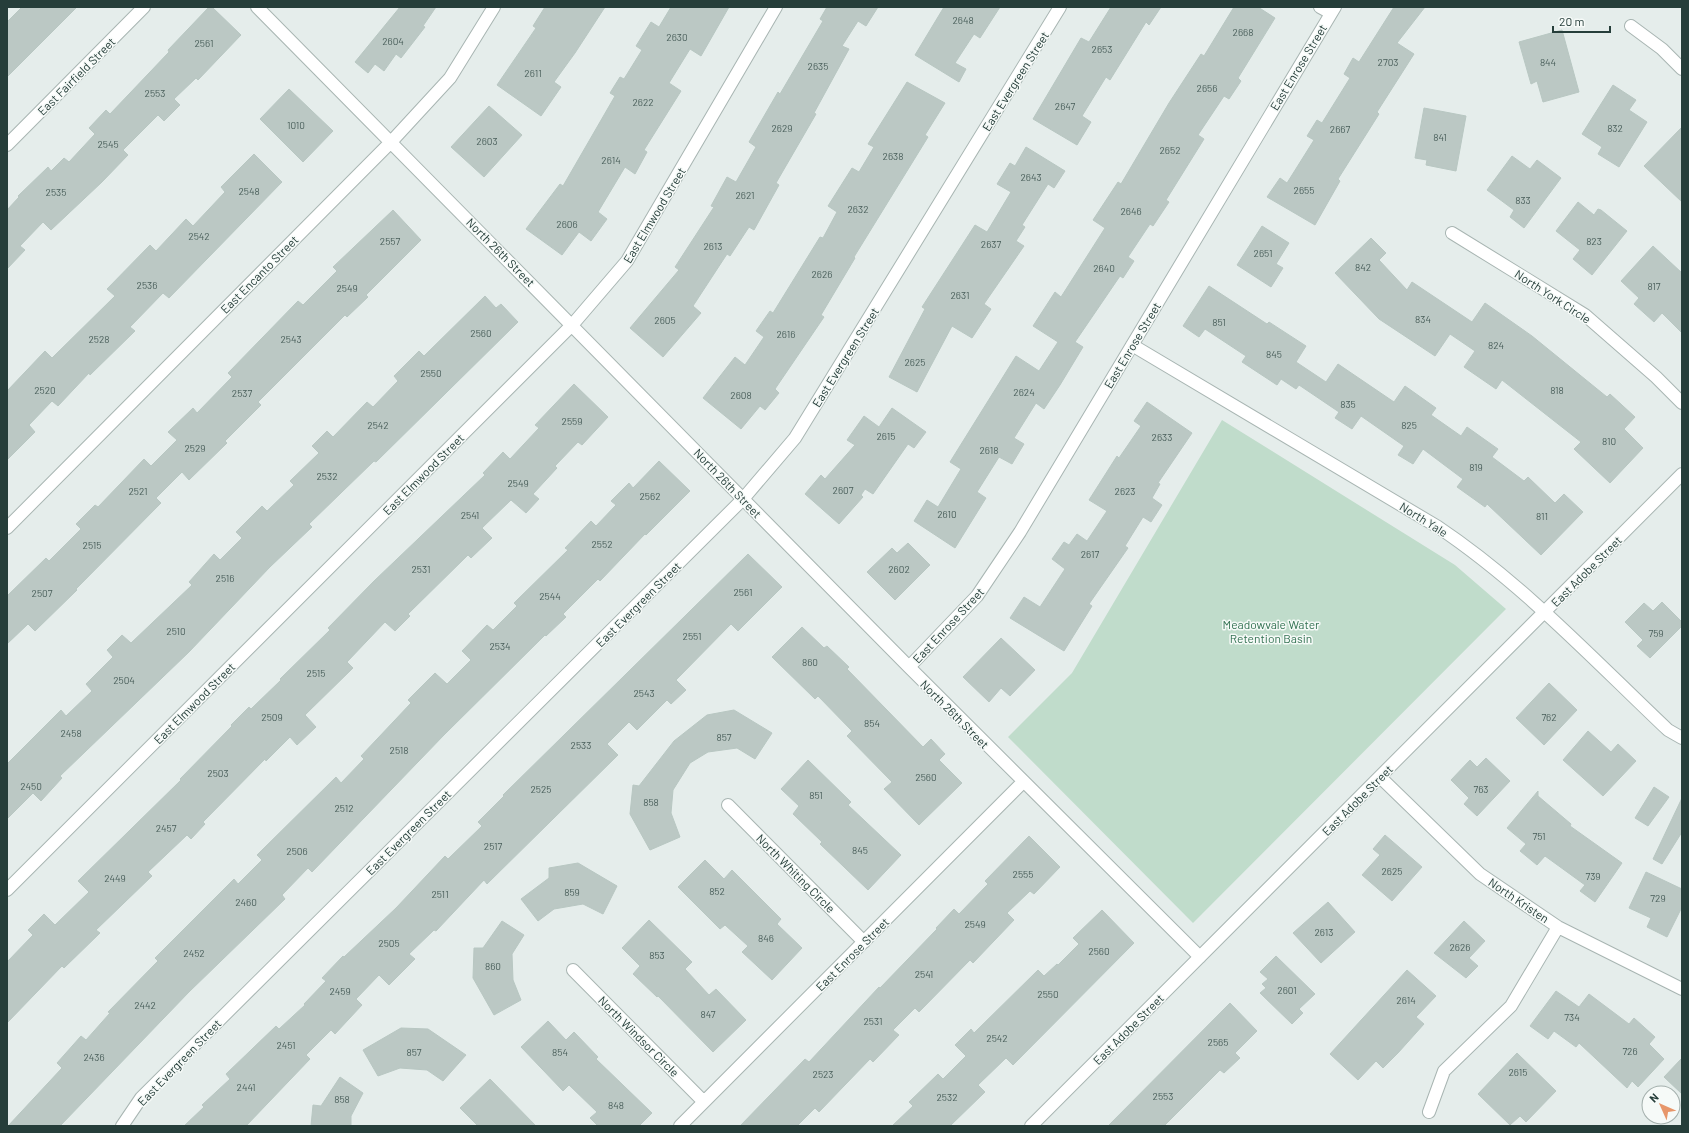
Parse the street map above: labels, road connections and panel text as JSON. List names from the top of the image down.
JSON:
{
  "streets": {
    "street": [
      "East Enrose Street",
      "East Fairfield Street",
      "East Evergreen Street",
      "East Elmwood Street",
      "North 26th Street",
      "East Encanto Street",
      "North York Circle",
      "North Yale",
      "East Adobe Street",
      "North Whiting Circle",
      "North Kristen",
      "North Windsor Circle"
    ]
  },
  "crossings": [
    ["East Enrose Street", "North 26th Street"],
    ["East Enrose Street", "North Yale"],
    ["East Enrose Street", "North Whiting Circle"],
    ["East Enrose Street", "North Windsor Circle"],
    ["East Evergreen Street", "North 26th Street"],
    ["East Elmwood Street", "North 26th Street"],
    ["North 26th Street", "East Encanto Street"],
    ["North 26th Street", "East Adobe Street"],
    ["North Yale", "East Adobe Street"],
    ["East Adobe Street", "North Kristen"]
  ],
  "parks": ["Meadowvale Water Retention Basin"],
  "house_numbers": [
    "2648",
    "2668",
    "2630",
    "2604",
    "2561",
    "2653",
    "2703",
    "844",
    "2635",
    "2611",
    "2656",
    "2553",
    "2622",
    "2647",
    "1010",
    "2629",
    "832",
    "2667",
    "841",
    "2603",
    "2545",
    "2652",
    "2638",
    "2614",
    "2643",
    "2655",
    "2548",
    "2535",
    "2621",
    "833",
    "2632",
    "2646",
    "2606",
    "2542",
    "2557",
    "823",
    "2637",
    "2613",
    "2651",
    "842",
    "2640",
    "2626",
    "2536",
    "817",
    "2549",
    "2631",
    "834",
    "2605",
    "851",
    "2560",
    "2616",
    "2528",
    "2543",
    "824",
    "845",
    "2625",
    "2550",
    "2520",
    "818",
    "2624",
    "2537",
    "2608",
    "835",
    "2559",
    "2542",
    "825",
    "2615",
    "2633",
    "810",
    "2529",
    "2618",
    "819",
    "2532",
    "2549",
    "2607",
    "2521",
    "2623",
    "2562",
    "2610",
    "2541",
    "811",
    "2552",
    "2515",
    "2617",
    "2531",
    "2602",
    "2516",
    "2561",
    "2507",
    "2544",
    "2510",
    "759",
    "2551",
    "2534",
    "860",
    "2515",
    "2504",
    "2543",
    "2509",
    "762",
    "854",
    "2458",
    "857",
    "2533",
    "2518",
    "2503",
    "2560",
    "2450",
    "2525",
    "763",
    "851",
    "858",
    "2512",
    "2457",
    "751",
    "2517",
    "845",
    "2506",
    "2625",
    "2555",
    "739",
    "2449",
    "852",
    "859",
    "2511",
    "729",
    "2460",
    "2549",
    "2613",
    "846",
    "2505",
    "2626",
    "2560",
    "2452",
    "853",
    "860",
    "2541",
    "2601",
    "2459",
    "2550",
    "2614",
    "2442",
    "847",
    "734",
    "2531",
    "2542",
    "2565",
    "2451",
    "726",
    "857",
    "854",
    "2436",
    "2615",
    "2523",
    "2441",
    "2553",
    "2532",
    "858",
    "848"
  ],
  "scale_bar": "20 m",
  "north": "top left"
}
